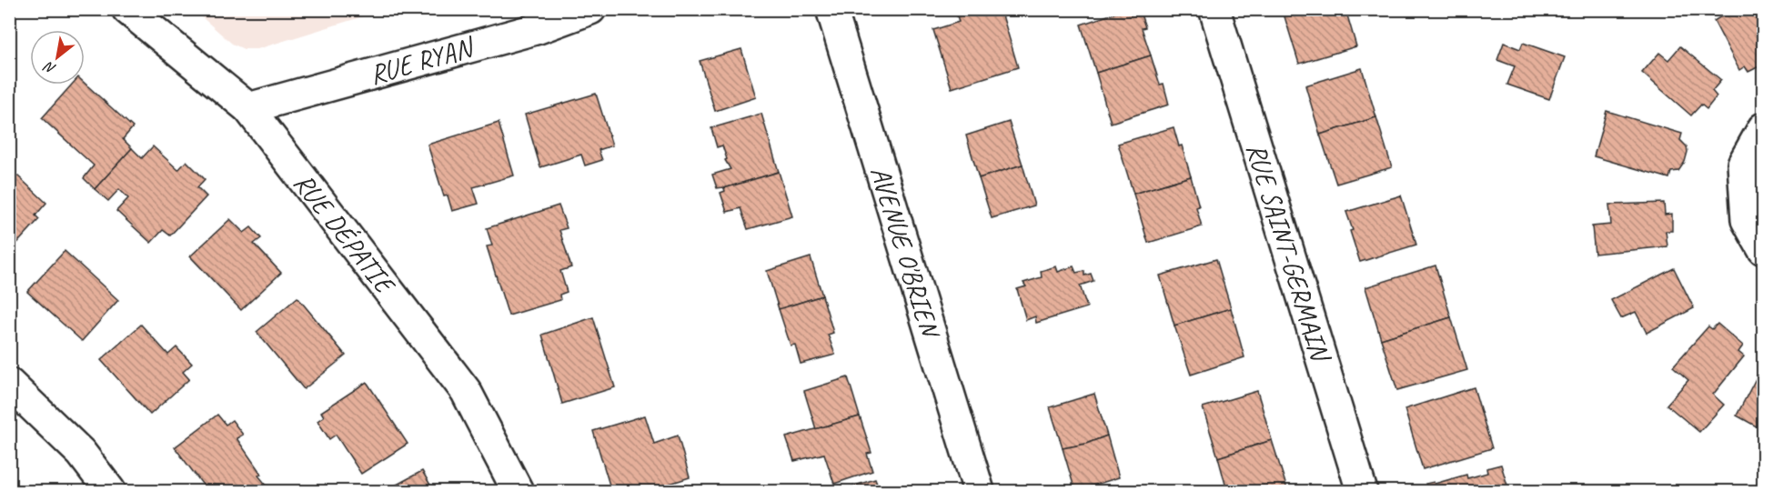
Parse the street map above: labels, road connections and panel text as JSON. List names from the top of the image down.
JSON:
{
  "streets": {
    "street": [
      "RUE RYAN",
      "RUE DÉPATIE",
      "AVENUE O'BRIEN",
      "RUE SAINT-GERMAIN"
    ]
  },
  "crossings": [
    ["RUE RYAN", "RUE DÉPATIE"]
  ],
  "north": "bottom left"
}
